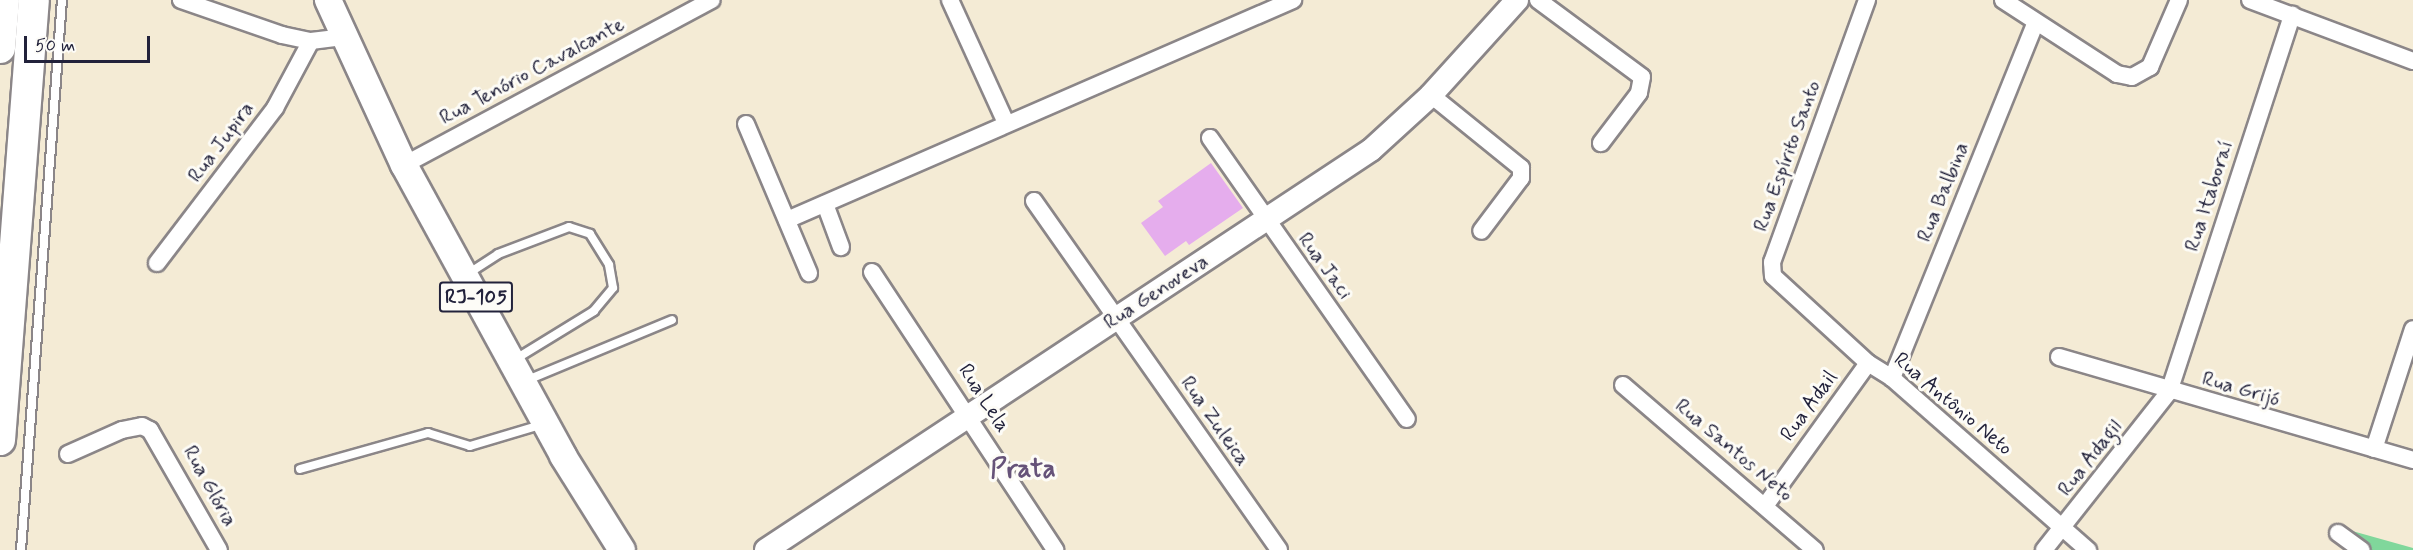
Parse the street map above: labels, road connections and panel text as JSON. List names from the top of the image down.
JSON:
{
  "streets": {
    "main road": ["RJ-105"],
    "street": [
      "Rua Tenório Cavalcante",
      "Rua Jupira",
      "Rua Espírito Santo",
      "Rua Balbina",
      "Rua Itaboraí",
      "Rua Jaci",
      "Rua Genoveva",
      "Rua Grijó",
      "Rua Lela",
      "Rua Antônio Neto",
      "Rua Adail",
      "Rua Zuleica",
      "Rua Santos Neto",
      "Rua Adagil",
      "Rua Glória"
    ]
  },
  "crossings": [
    ["Rua Tenório Cavalcante", "RJ-105"],
    ["Rua Espírito Santo", "Rua Antônio Neto"],
    ["Rua Balbina", "Rua Antônio Neto"],
    ["Rua Itaboraí", "Rua Grijó"],
    ["Rua Itaboraí", "Rua Adagil"],
    ["Rua Jaci", "Rua Genoveva"],
    ["Rua Genoveva", "Rua Lela"],
    ["Rua Genoveva", "Rua Zuleica"],
    ["Rua Grijó", "Rua Adagil"],
    ["Rua Antônio Neto", "Rua Adail"],
    ["Rua Antônio Neto", "Rua Adagil"],
    ["Rua Adail", "Rua Santos Neto"]
  ],
  "districts": ["Prata"],
  "scale_bar": "50 m"
}
